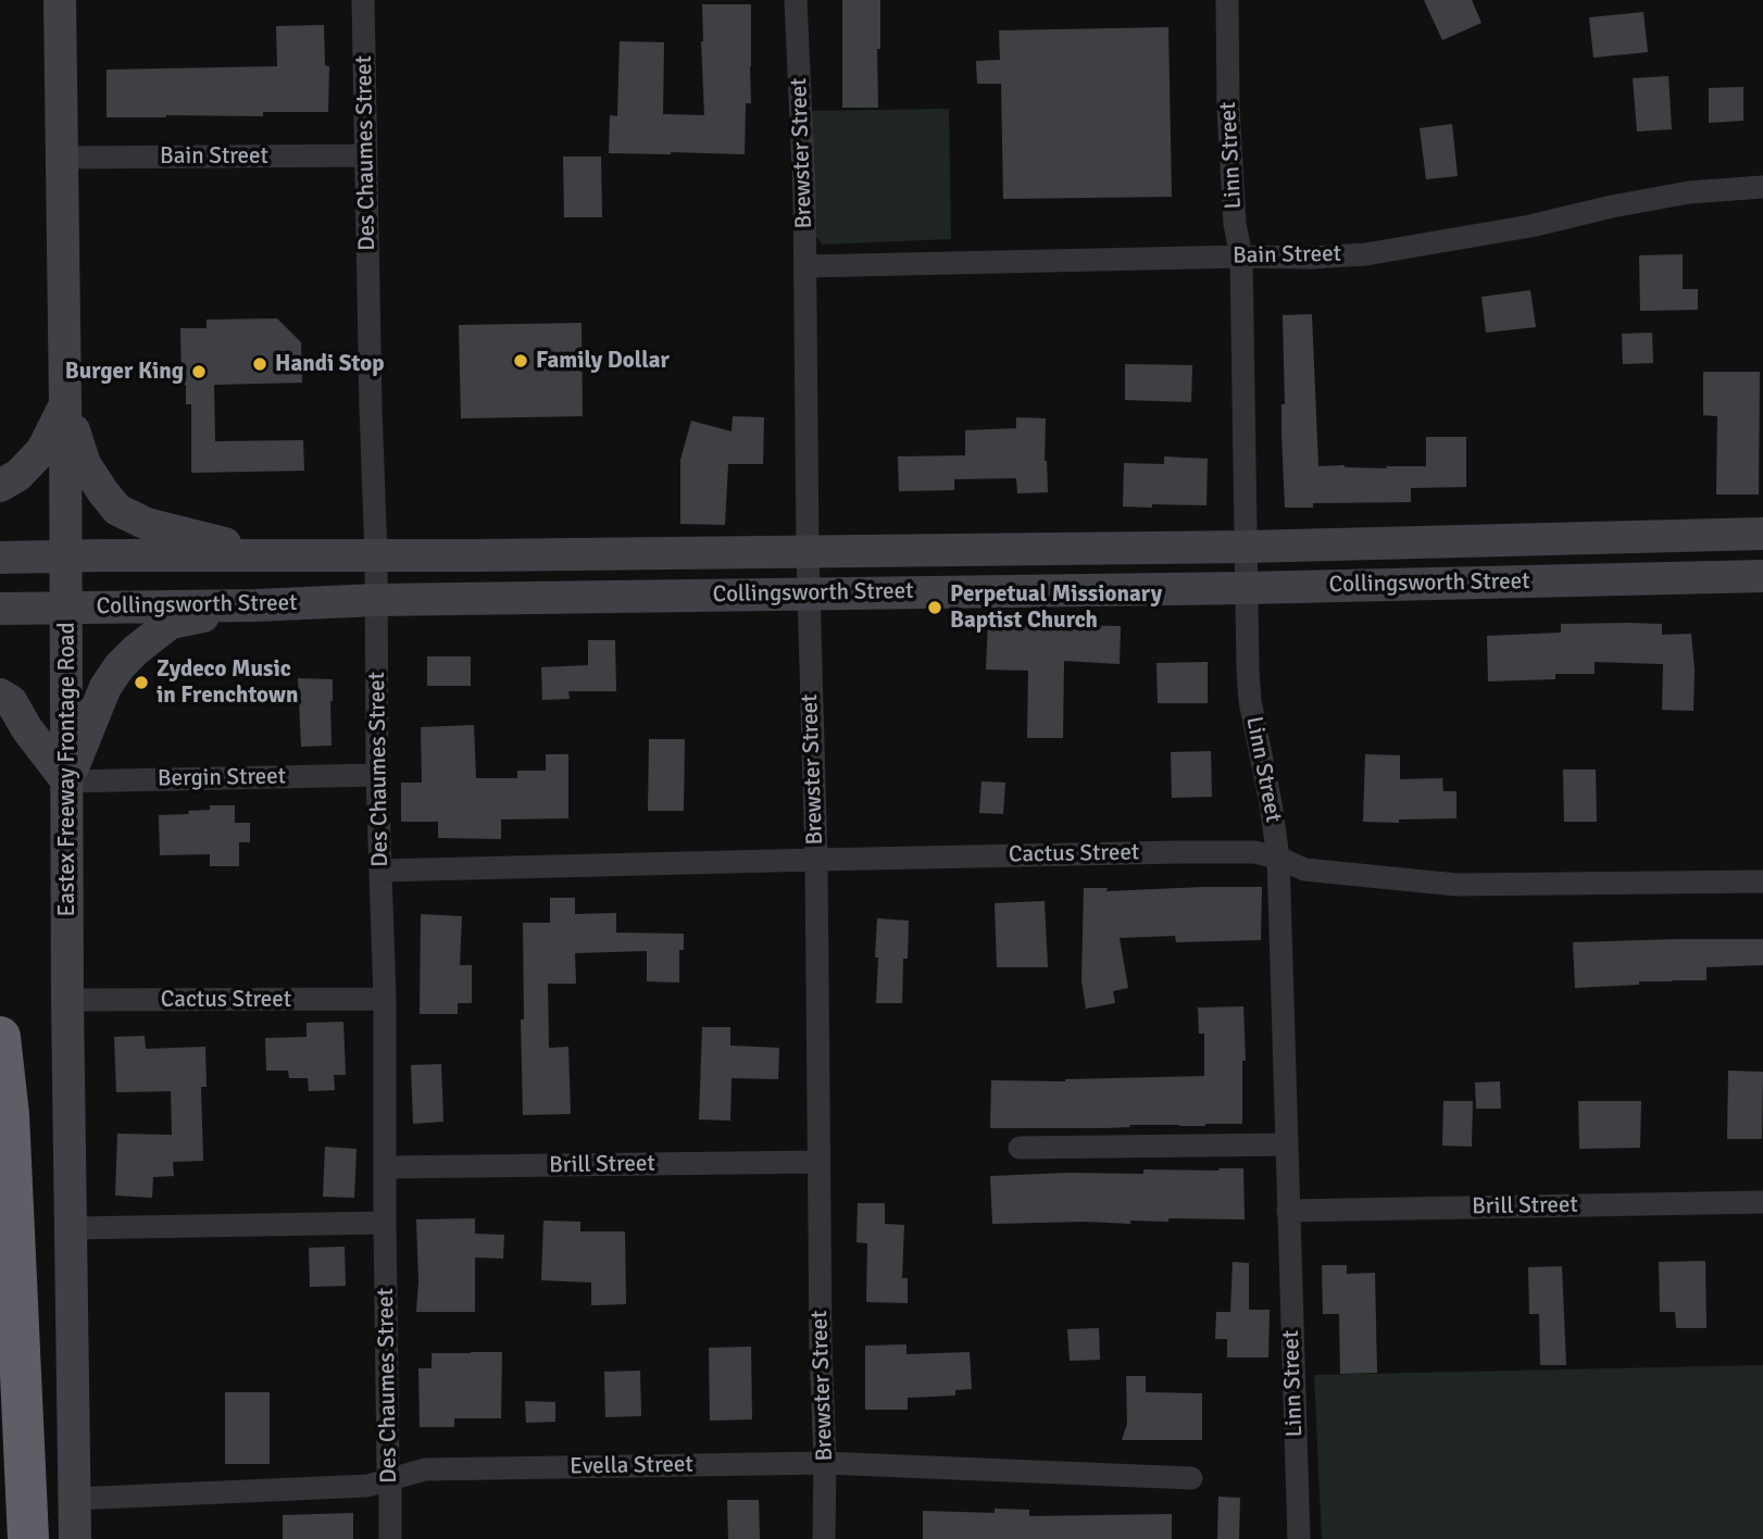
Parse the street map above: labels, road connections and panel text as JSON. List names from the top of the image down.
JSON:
{
  "streets": {
    "main road": ["Collingsworth Street", "Eastex Freeway Frontage Road"],
    "street": [
      "Des Chaumes Street",
      "Brewster Street",
      "Linn Street",
      "Bain Street",
      "Bergin Street",
      "Cactus Street",
      "Brill Street",
      "Evella Street"
    ]
  },
  "crossings": [
    ["Des Chaumes Street", "Bain Street"],
    ["Des Chaumes Street", "Collingsworth Street"],
    ["Des Chaumes Street", "Bergin Street"],
    ["Des Chaumes Street", "Cactus Street"],
    ["Des Chaumes Street", "Brill Street"],
    ["Des Chaumes Street", "Evella Street"],
    ["Brewster Street", "Bain Street"],
    ["Brewster Street", "Collingsworth Street"],
    ["Brewster Street", "Cactus Street"],
    ["Brewster Street", "Brill Street"],
    ["Brewster Street", "Evella Street"],
    ["Linn Street", "Bain Street"],
    ["Linn Street", "Collingsworth Street"],
    ["Linn Street", "Cactus Street"],
    ["Linn Street", "Brill Street"],
    ["Bain Street", "Eastex Freeway Frontage Road"],
    ["Collingsworth Street", "Eastex Freeway Frontage Road"],
    ["Eastex Freeway Frontage Road", "Bergin Street"],
    ["Eastex Freeway Frontage Road", "Cactus Street"],
    ["Eastex Freeway Frontage Road", "Evella Street"]
  ],
  "places": [
    "Family Dollar",
    "Handi Stop",
    "Burger King",
    "Perpetual Missionary Baptist Church",
    "Zydeco Music in Frenchtown"
  ]
}
